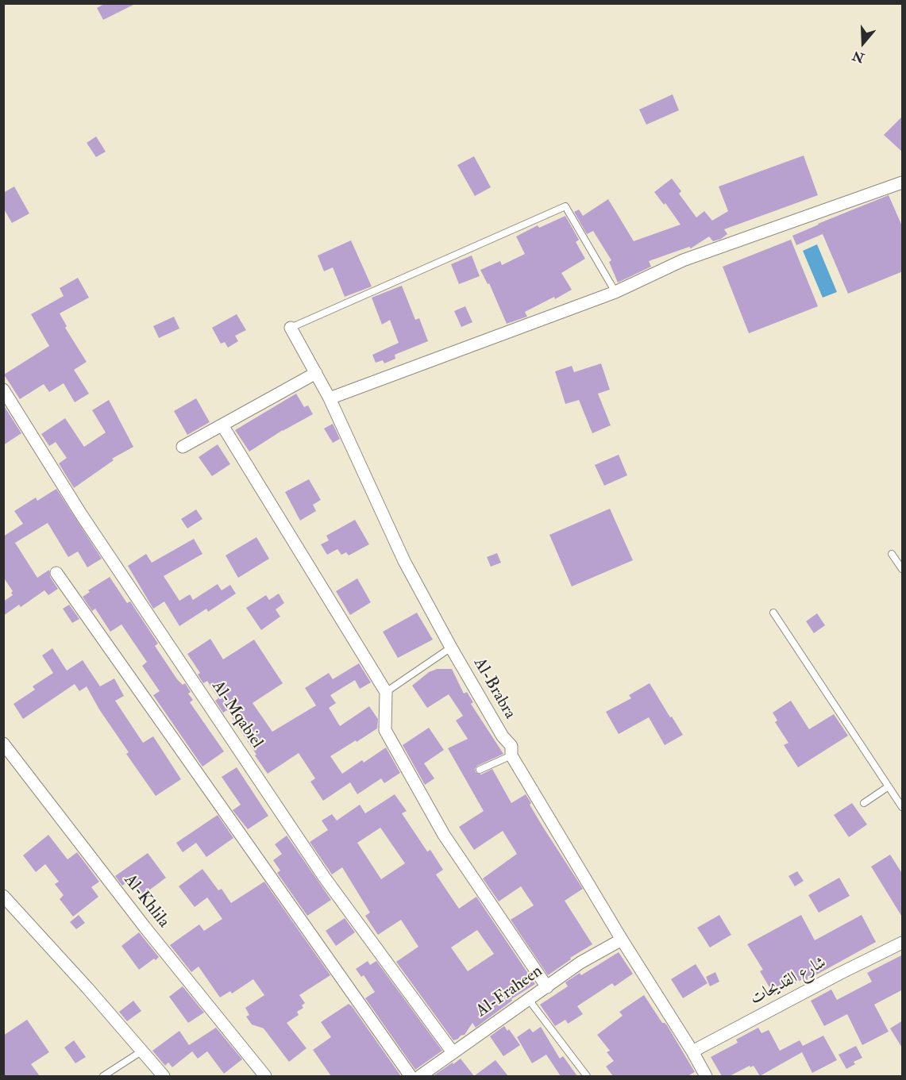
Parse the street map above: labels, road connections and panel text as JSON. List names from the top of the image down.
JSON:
{
  "streets": {
    "street": [
      "Al-Brabra",
      "Al-Mqabiel",
      "Al-Khlila",
      "شارع القديحات",
      "Al-Fraheen"
    ]
  },
  "crossings": [
    ["Al-Brabra", "شارع القديحات"],
    ["Al-Brabra", "Al-Fraheen"],
    ["Al-Mqabiel", "Al-Fraheen"]
  ],
  "north": "bottom"
}
